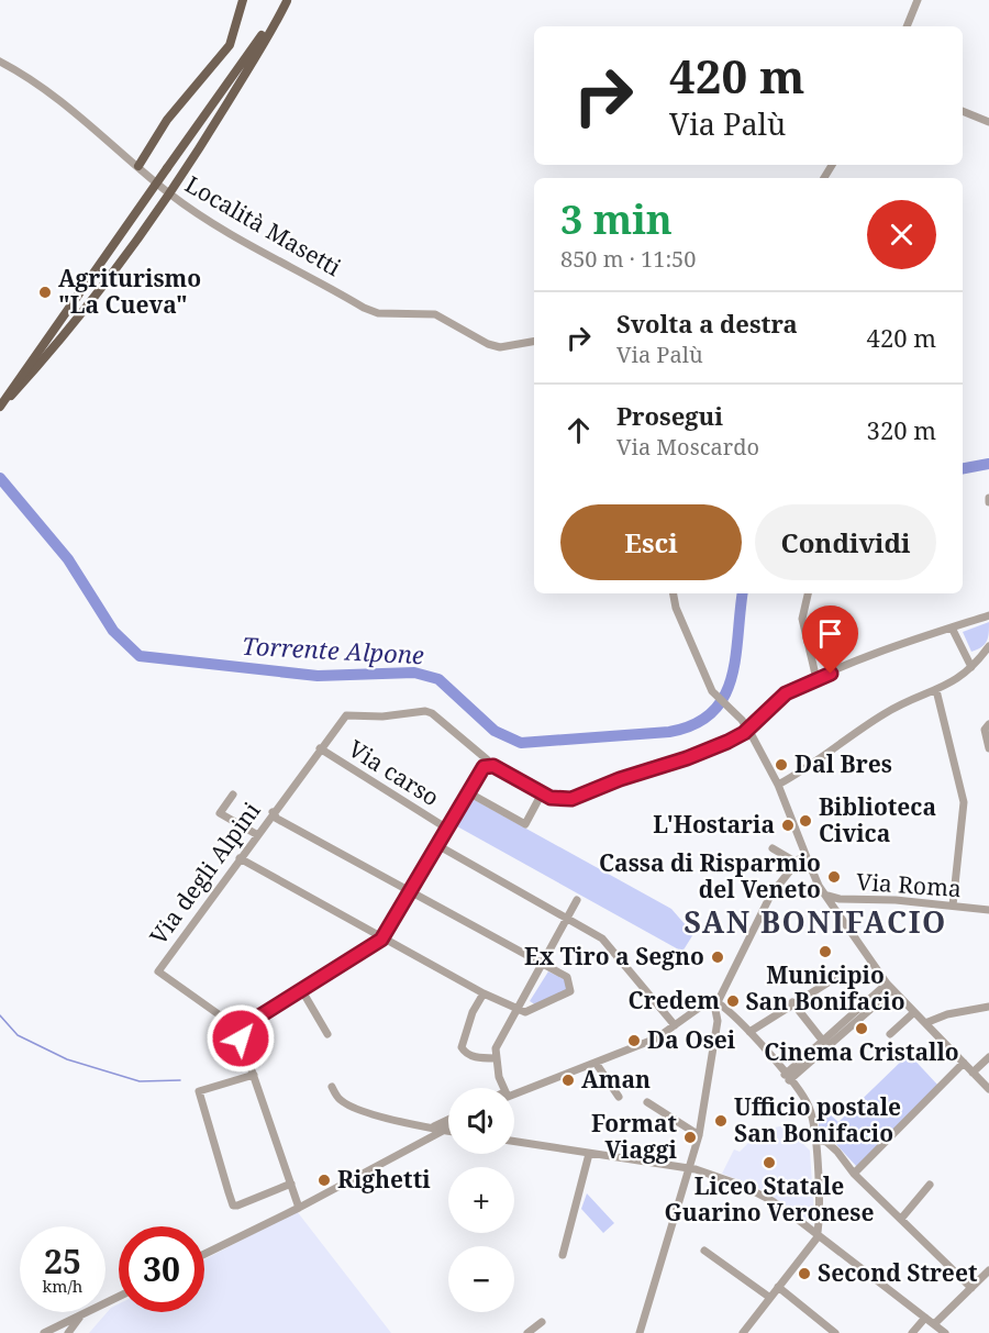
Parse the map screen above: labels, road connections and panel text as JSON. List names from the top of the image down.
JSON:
{
  "streets": {
    "street": [
      "Località Masetti",
      "Via carso",
      "Via degli Alpini",
      "Via Roma"
    ]
  },
  "crossings": [
    ["Via carso", "Via degli Alpini"]
  ],
  "districts": ["SAN BONIFACIO"],
  "water": ["Torrente Alpone"],
  "places": [
    "Agriturismo \"La Cueva\"",
    "Dal Bres",
    "Biblioteca Civica",
    "L'Hostaria",
    "Cassa di Risparmio del Veneto",
    "Municipio San Bonifacio",
    "Ex Tiro a Segno",
    "Credem",
    "Cinema Cristallo",
    "Da Osei",
    "Aman",
    "Ufficio postale San Bonifacio",
    "Format Viaggi",
    "Liceo Statale Guarino Veronese",
    "Righetti",
    "Second Street"
  ],
  "page": {
    "turn": ["420 m", "Via Palù"],
    "heading": ["3 min", "850 m · 11:50"],
    "list": [
      {
        "name": "Svolta a destra",
        "note": "Via Palù",
        "value": "420 m"
      },
      {
        "name": "Prosegui",
        "note": "Via Moscardo",
        "value": "320 m"
      }
    ],
    "buttons": ["Esci", "Condividi"],
    "map_buttons": ["+", "−"],
    "speed": "25 km/h",
    "limit": "30"
  }
}
